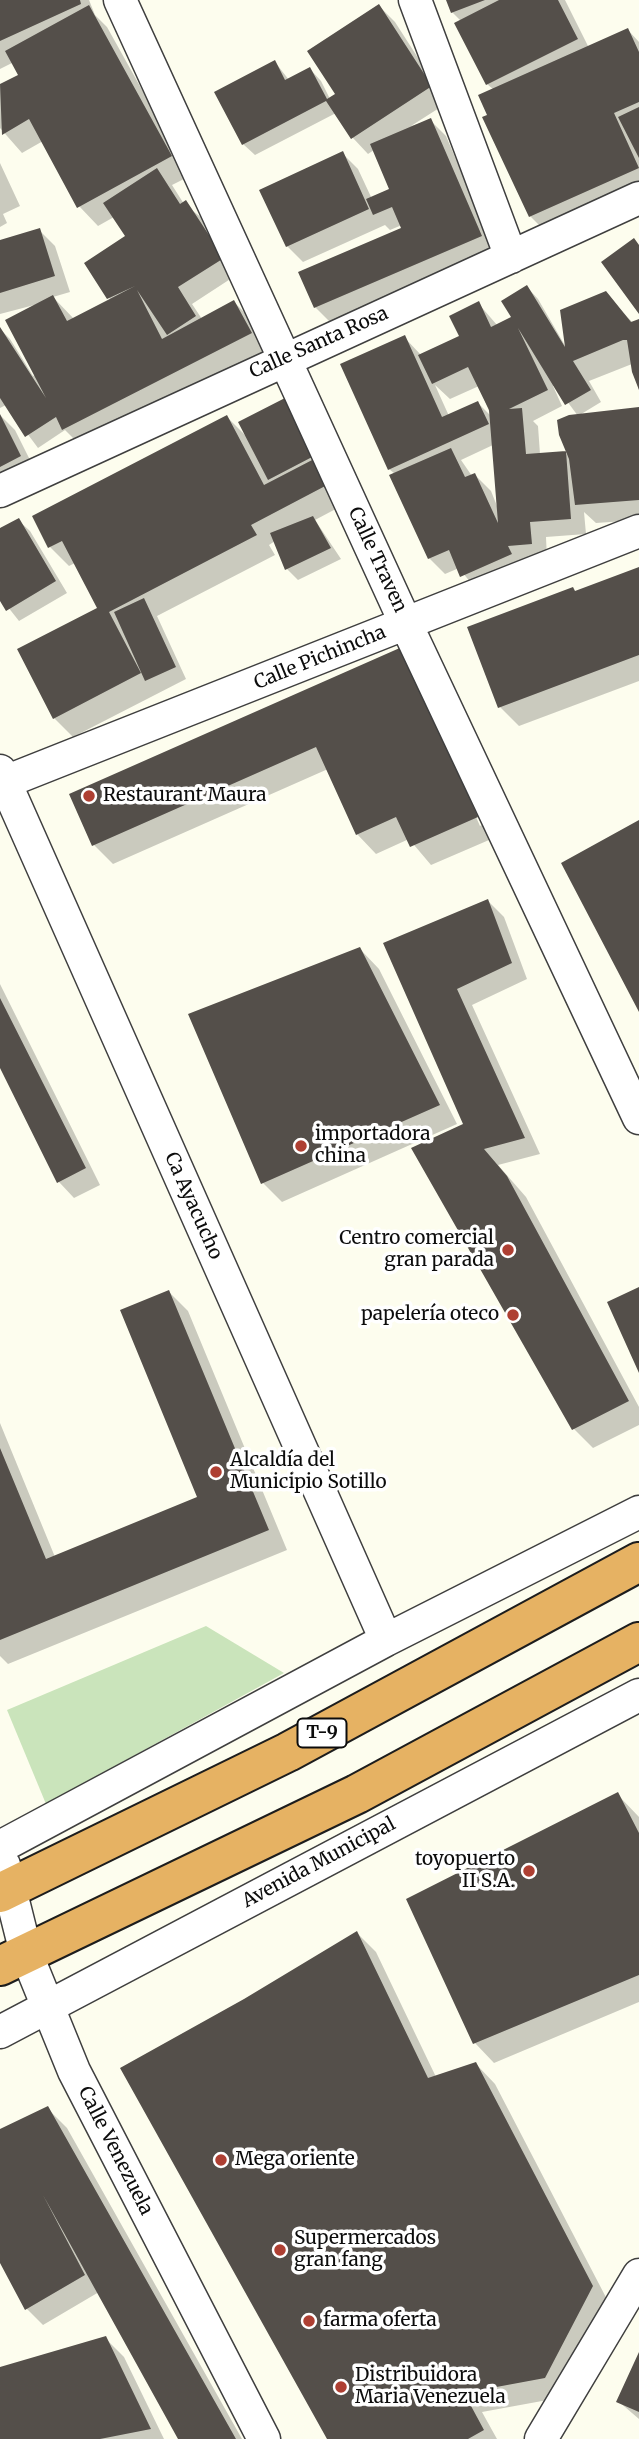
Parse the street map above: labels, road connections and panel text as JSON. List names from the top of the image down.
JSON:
{
  "streets": {
    "highway": ["T-9"],
    "street": [
      "Calle Santa Rosa",
      "Calle Traven",
      "Calle Pichincha",
      "Ca Ayacucho",
      "Avenida Municipal",
      "Calle Venezuela"
    ]
  },
  "crossings": [
    ["Calle Santa Rosa", "Calle Traven"],
    ["Calle Traven", "Calle Pichincha"],
    ["Calle Pichincha", "Ca Ayacucho"],
    ["Ca Ayacucho", "T-9"],
    ["T-9", "Calle Venezuela"],
    ["Avenida Municipal", "Calle Venezuela"]
  ],
  "places": [
    "Restaurant Maura",
    "importadora china",
    "Centro comercial gran parada",
    "papelería oteco",
    "Alcaldía del Municipio Sotillo",
    "toyopuerto II S.A.",
    "Mega oriente",
    "Supermercados gran fang",
    "farma oferta",
    "Distribuidora Maria Venezuela"
  ]
}
